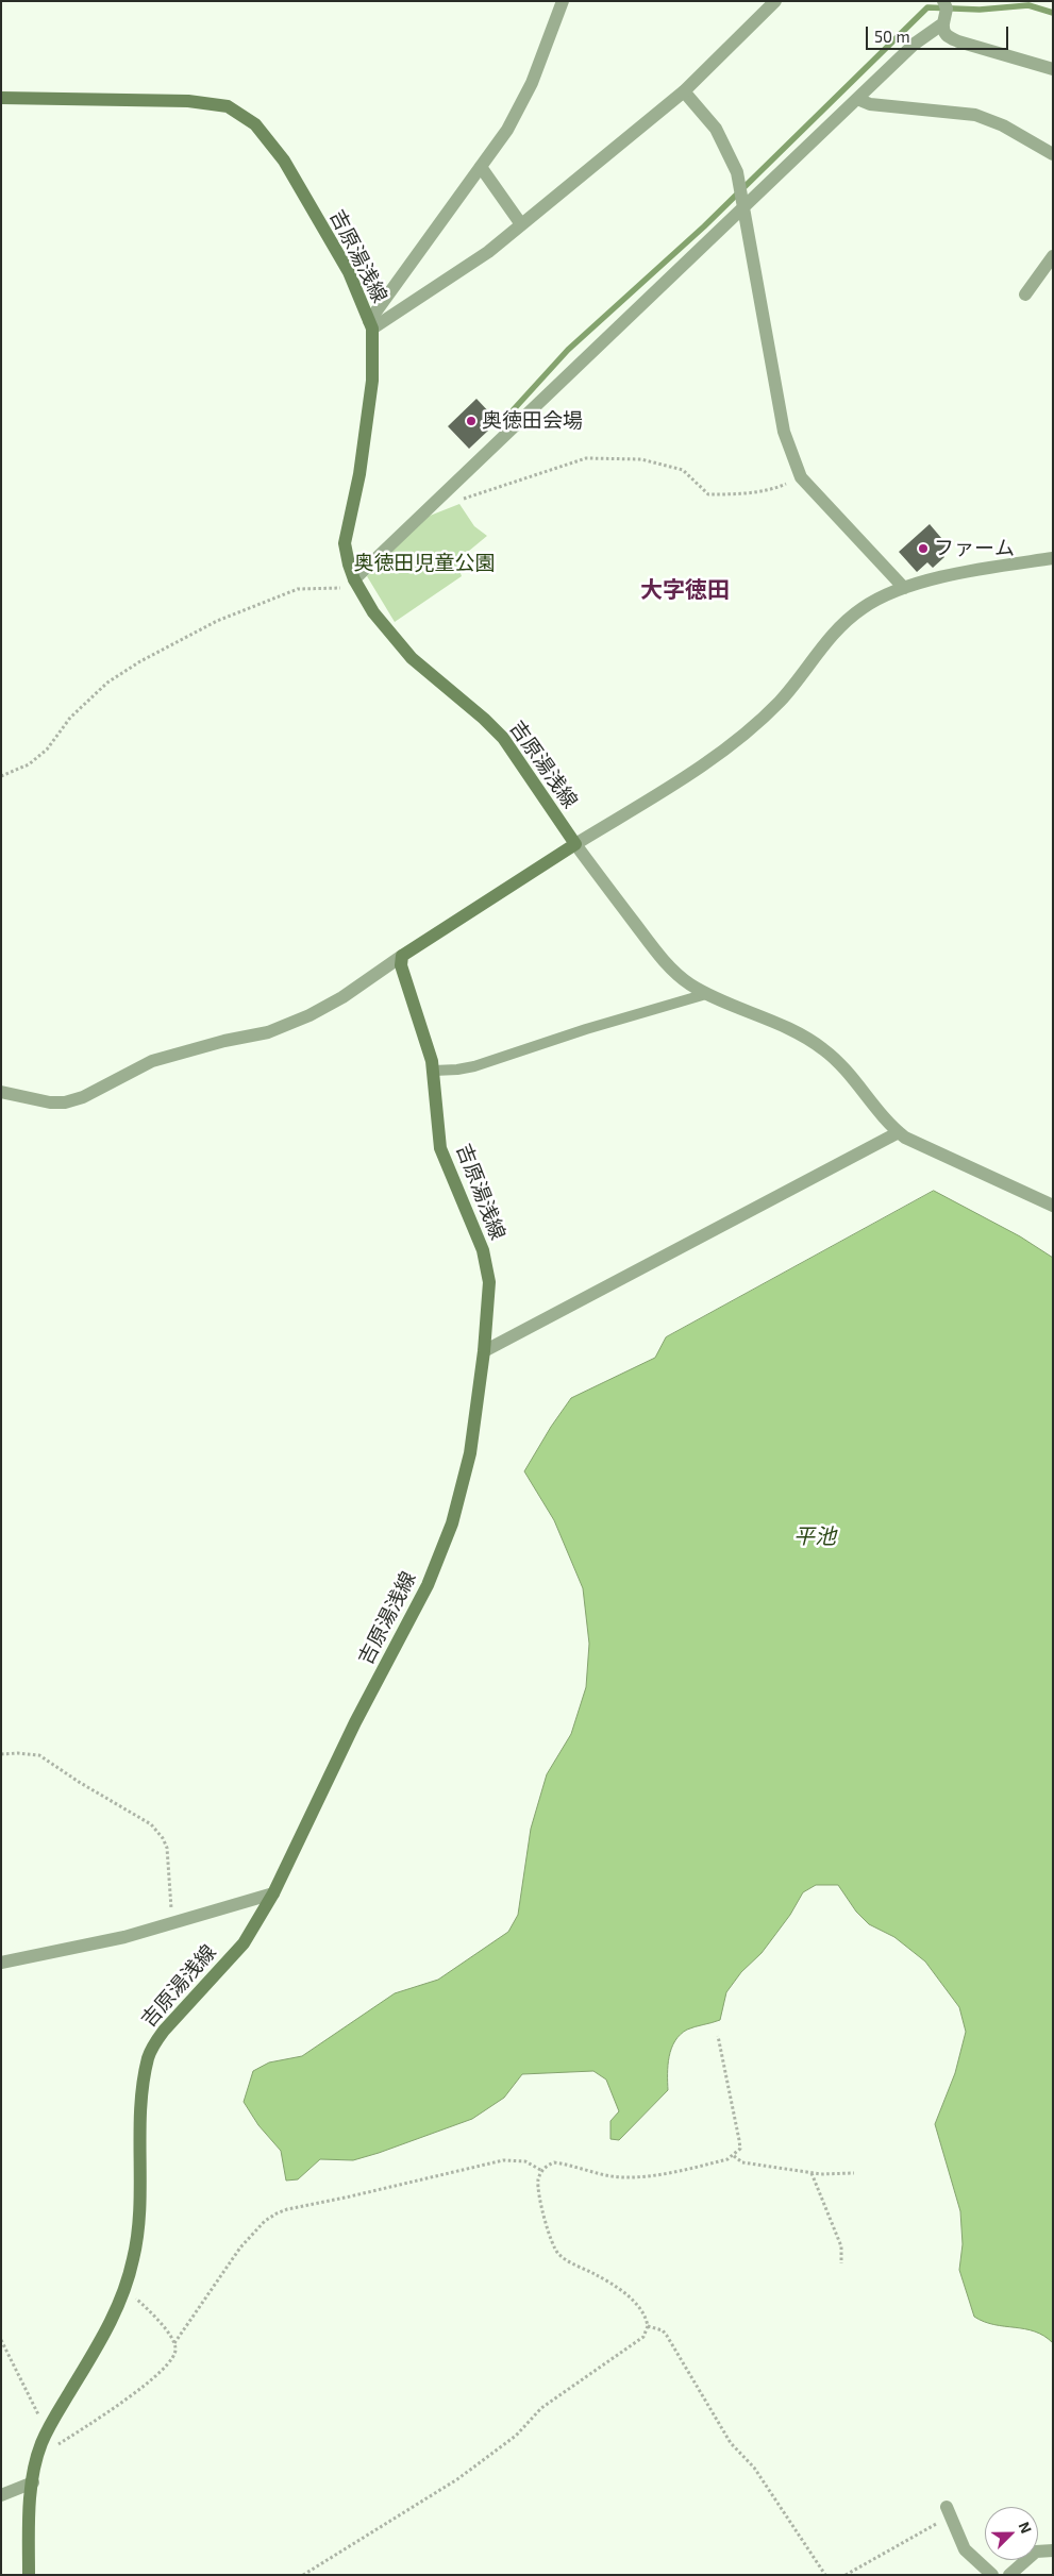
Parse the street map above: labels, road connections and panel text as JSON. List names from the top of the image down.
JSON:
{
  "streets": {
    "main road": ["吉原湯浅線"]
  },
  "districts": ["大字徳田"],
  "water": ["平池"],
  "parks": ["奥徳田児童公園"],
  "places": ["奥徳田会場", "ファーム"],
  "scale_bar": "50 m",
  "north": "top right"
}
